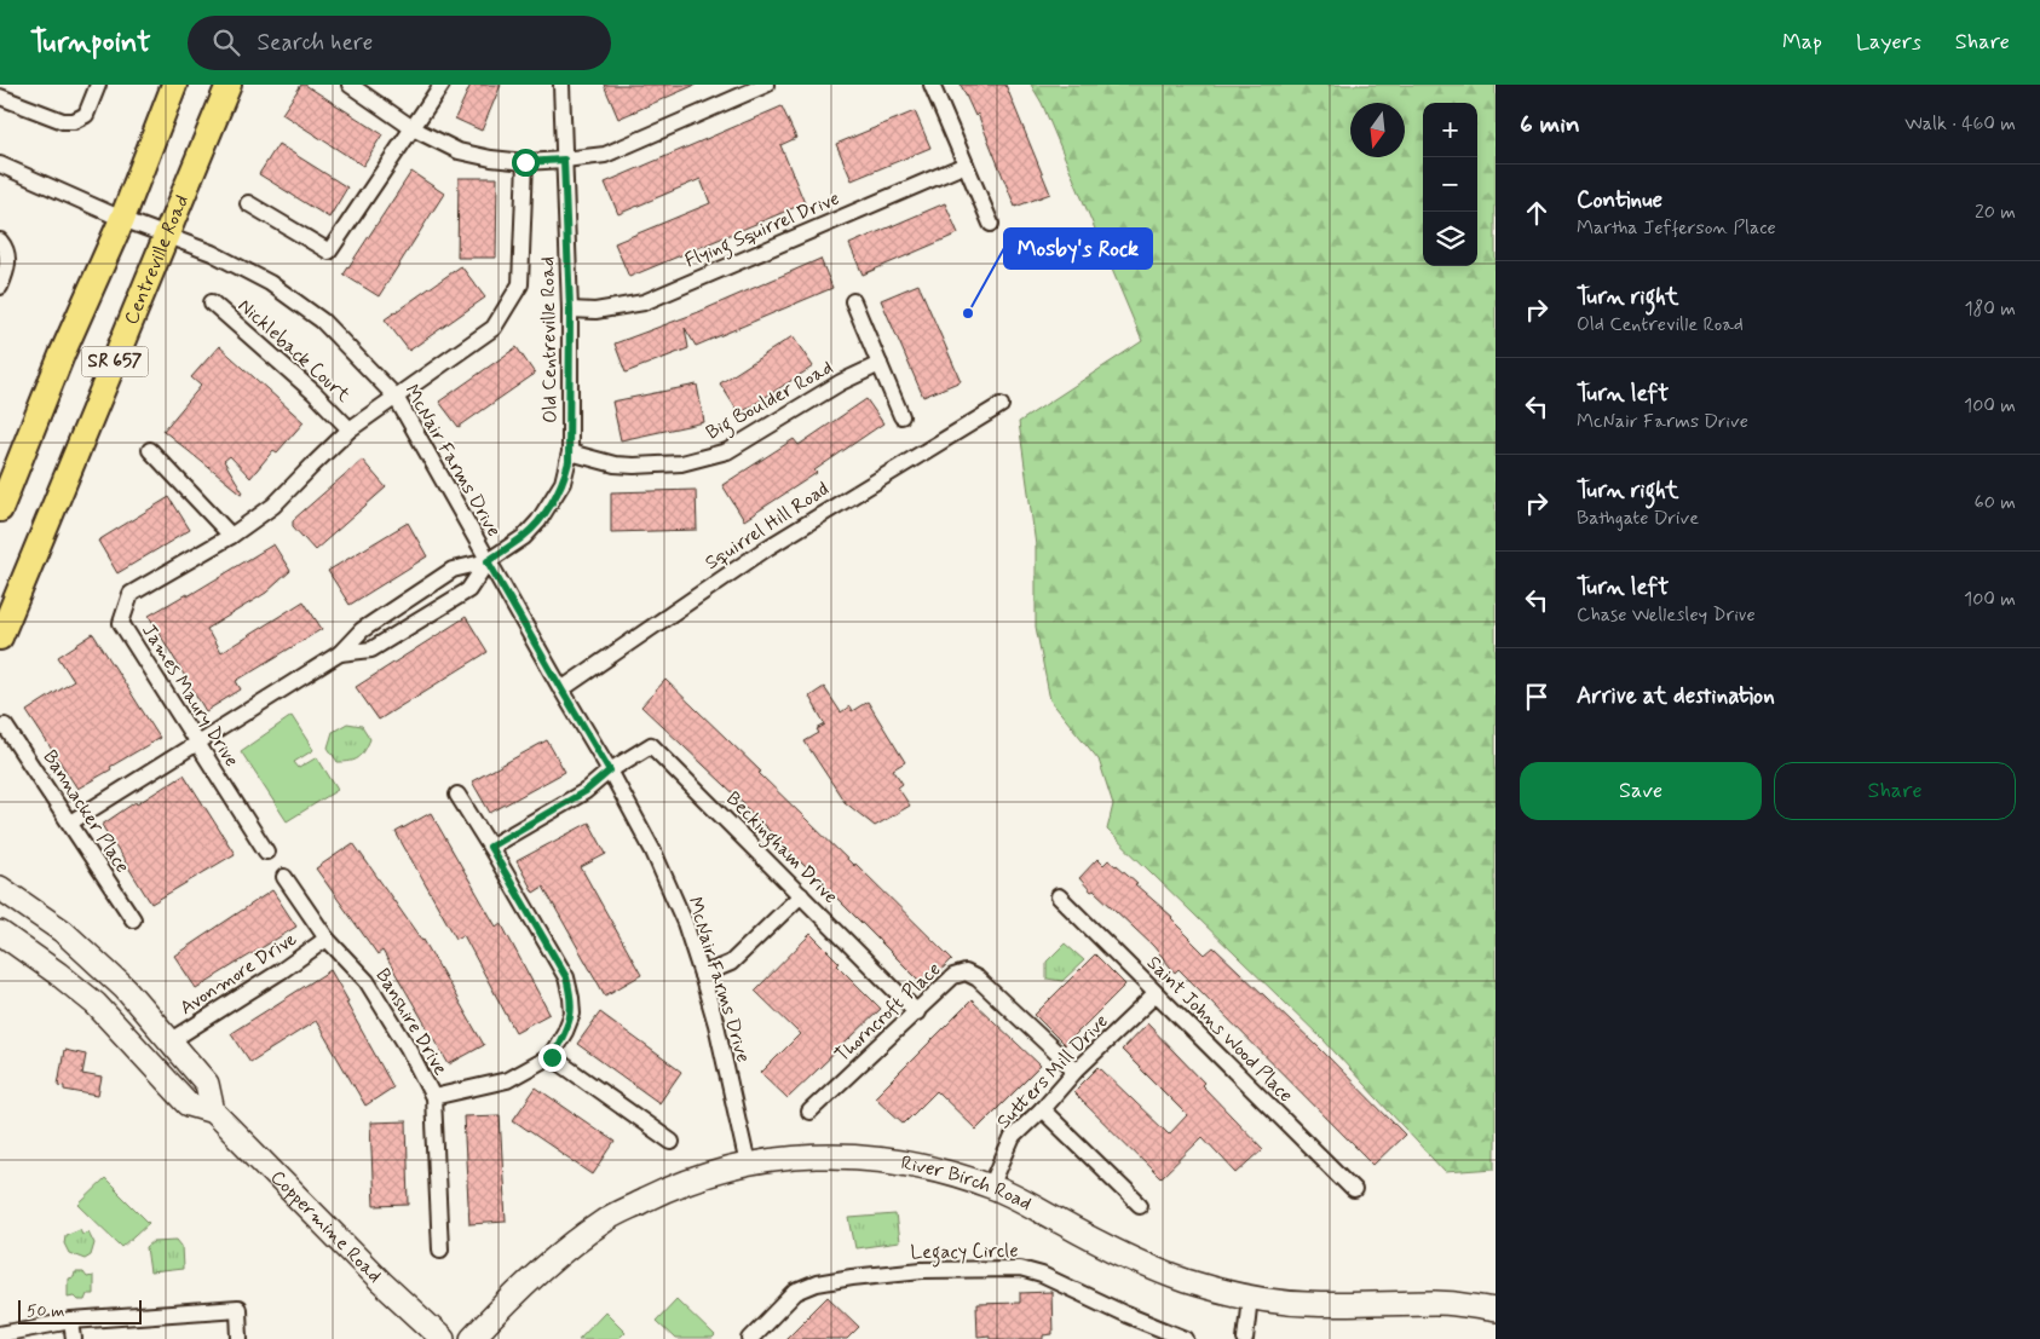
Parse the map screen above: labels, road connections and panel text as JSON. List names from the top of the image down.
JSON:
{
  "streets": {
    "main road": ["Centreville Road", "SR 657"],
    "street": [
      "Flying Squirrel Drive",
      "Old Centreville Road",
      "Nickleback Court",
      "Big Boulder Road",
      "McNair Farms Drive",
      "Squirrel Hill Road",
      "James Maury Drive",
      "Bannacker Place",
      "Beckingham Drive",
      "Avonmore Drive",
      "Thorncroft Place",
      "Banshire Drive",
      "Saint Johns Wood Place",
      "Sutters Mill Drive",
      "River Birch Road",
      "Coppermine Road",
      "Legacy Circle"
    ]
  },
  "crossings": [
    ["Flying Squirrel Drive", "Old Centreville Road"],
    ["Centreville Road", "McNair Farms Drive"],
    ["Old Centreville Road", "Big Boulder Road"],
    ["Old Centreville Road", "McNair Farms Drive"],
    ["Nickleback Court", "James Maury Drive"],
    ["SR 657", "McNair Farms Drive"],
    ["McNair Farms Drive", "Squirrel Hill Road"],
    ["McNair Farms Drive", "James Maury Drive"],
    ["McNair Farms Drive", "Beckingham Drive"],
    ["McNair Farms Drive", "River Birch Road"],
    ["Beckingham Drive", "Thorncroft Place"],
    ["Avonmore Drive", "Banshire Drive"],
    ["Thorncroft Place", "Sutters Mill Drive"],
    ["Saint Johns Wood Place", "Sutters Mill Drive"],
    ["Sutters Mill Drive", "River Birch Road"]
  ],
  "places": ["Mosby's Rock"],
  "scale_bar": "50 m",
  "north": "bottom",
  "page": {
    "header": "Turnpoint",
    "search": "Search here",
    "nav": ["Map", "Layers", "Share"],
    "heading": ["6 min", "Walk · 460 m"],
    "map_buttons": ["+", "−"],
    "list": [
      ["Continue", "Martha Jefferson Place", "20 m"],
      ["Turn right", "Old Centreville Road", "180 m"],
      ["Turn left", "McNair Farms Drive", "100 m"],
      ["Turn right", "Bathgate Drive", "60 m"],
      ["Turn left", "Chase Wellesley Drive", "100 m"],
      "Arrive at destination"
    ],
    "buttons": ["Save", "Share"],
    "scale": "50 m"
  }
}
